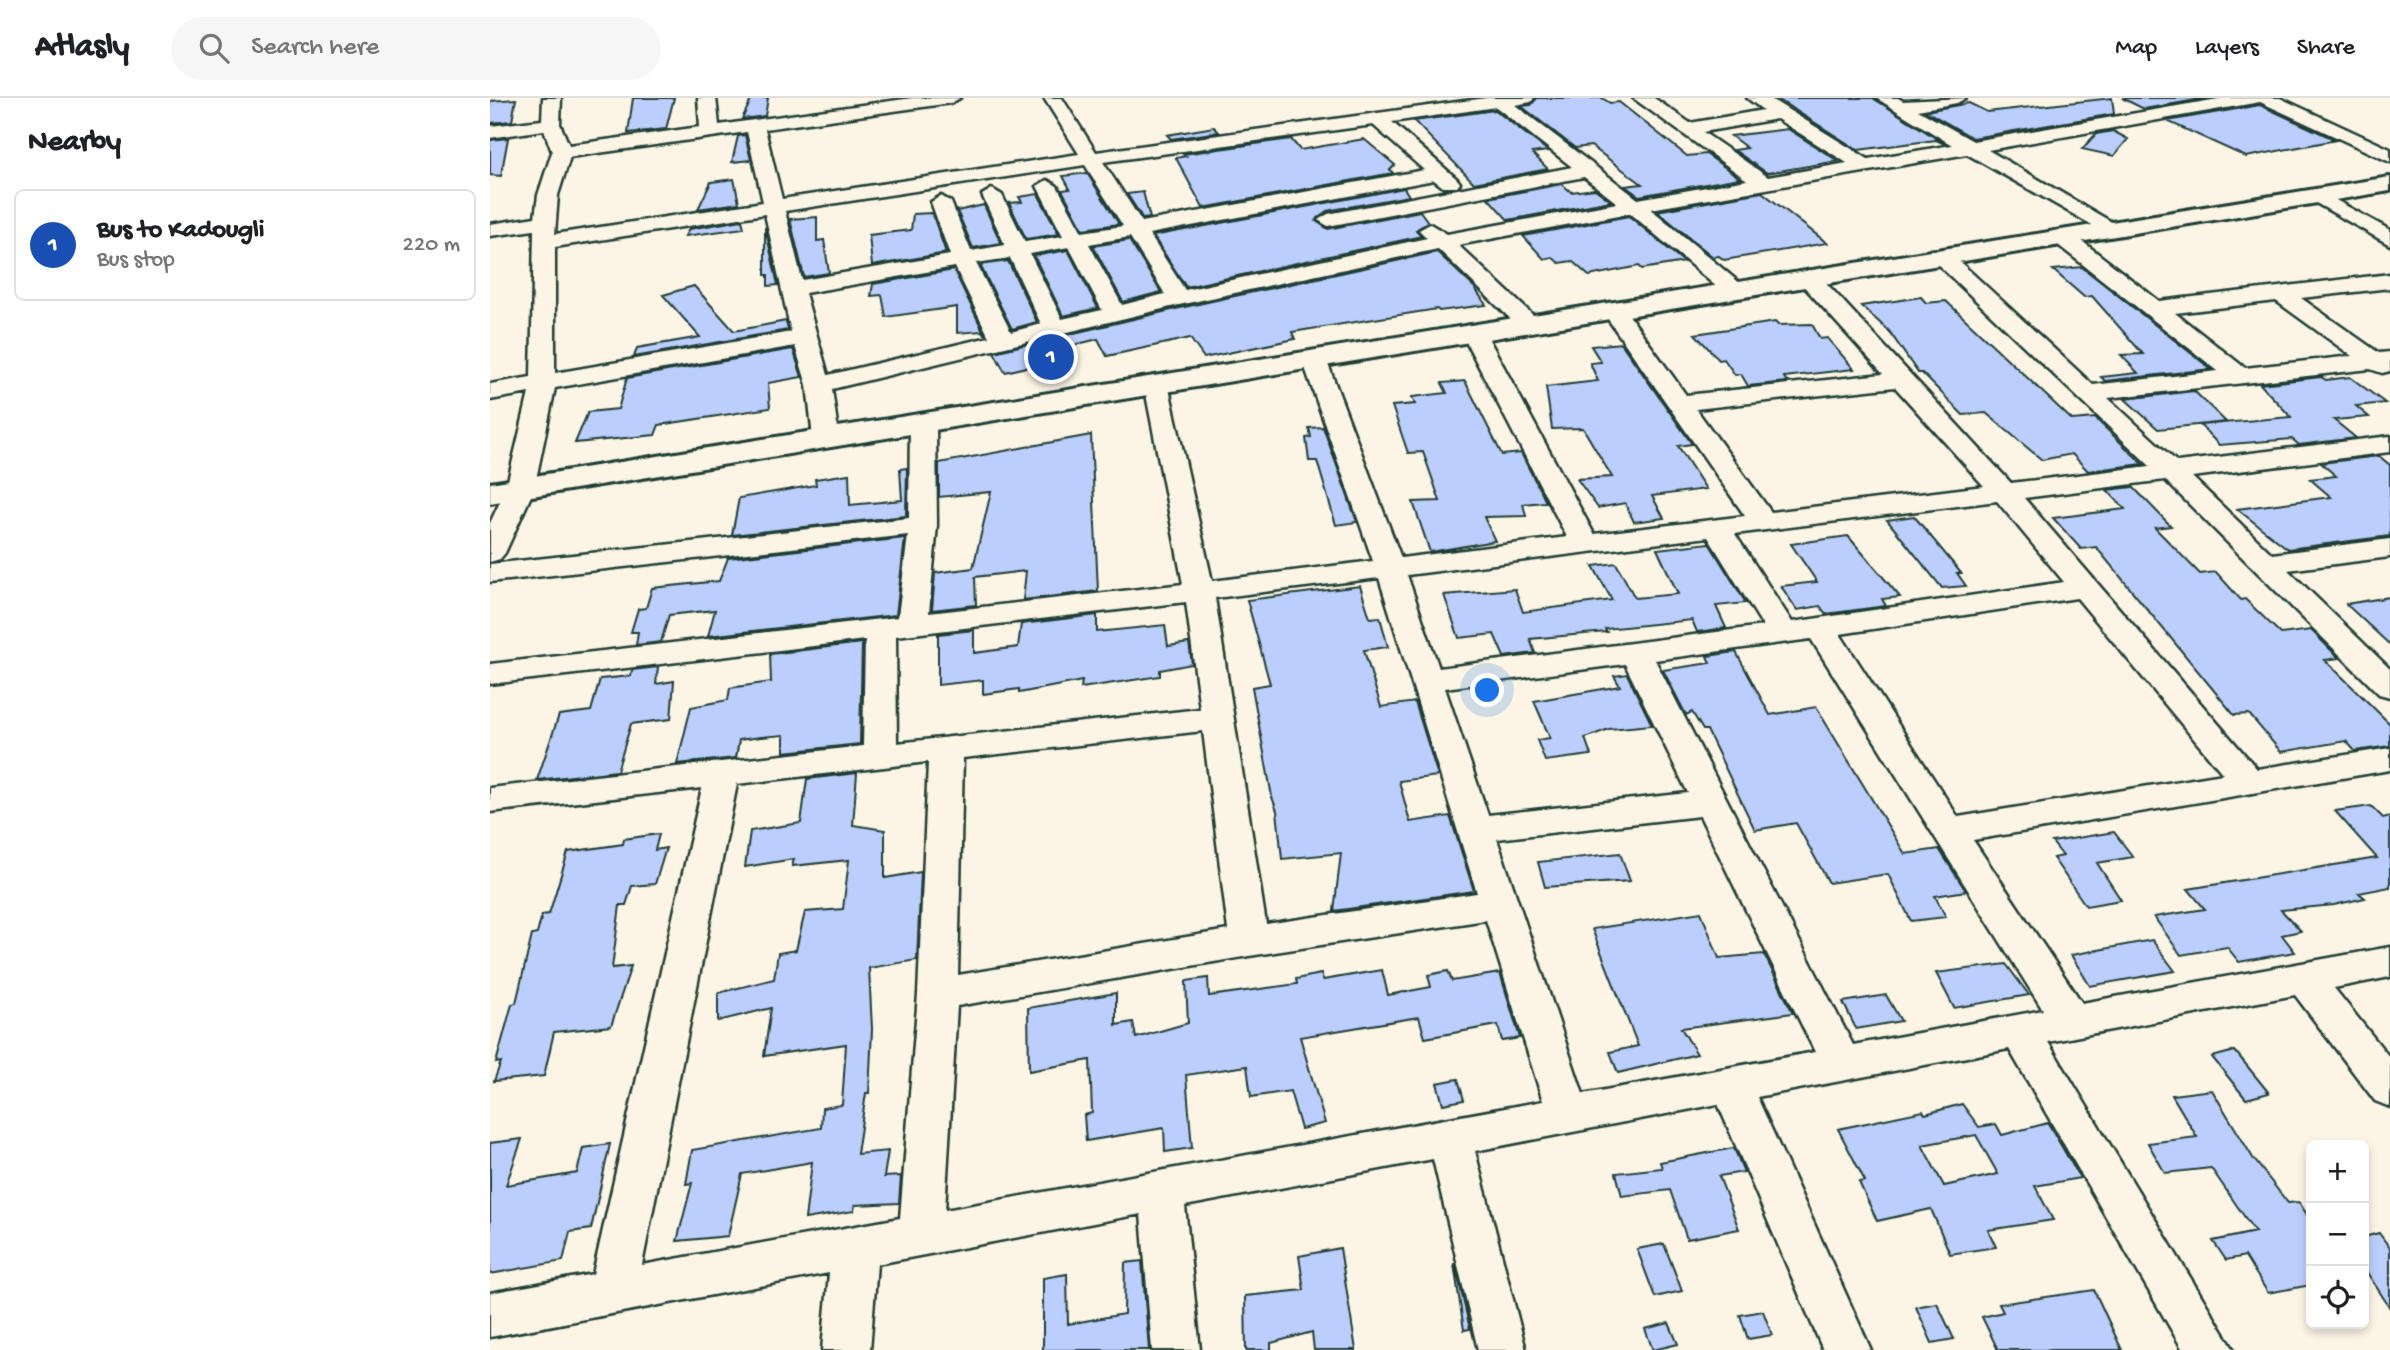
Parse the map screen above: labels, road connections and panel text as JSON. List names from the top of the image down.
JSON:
{
  "page": {
    "header": "Atlasly",
    "search": "Search here",
    "nav": ["Map", "Layers", "Share"],
    "heading": "Nearby",
    "list": [
      {
        "mark": "1",
        "name": "Bus to Kadougli",
        "note": "Bus stop",
        "value": "220 m"
      }
    ],
    "pins": "1",
    "map_buttons": ["+", "−"]
  }
}
